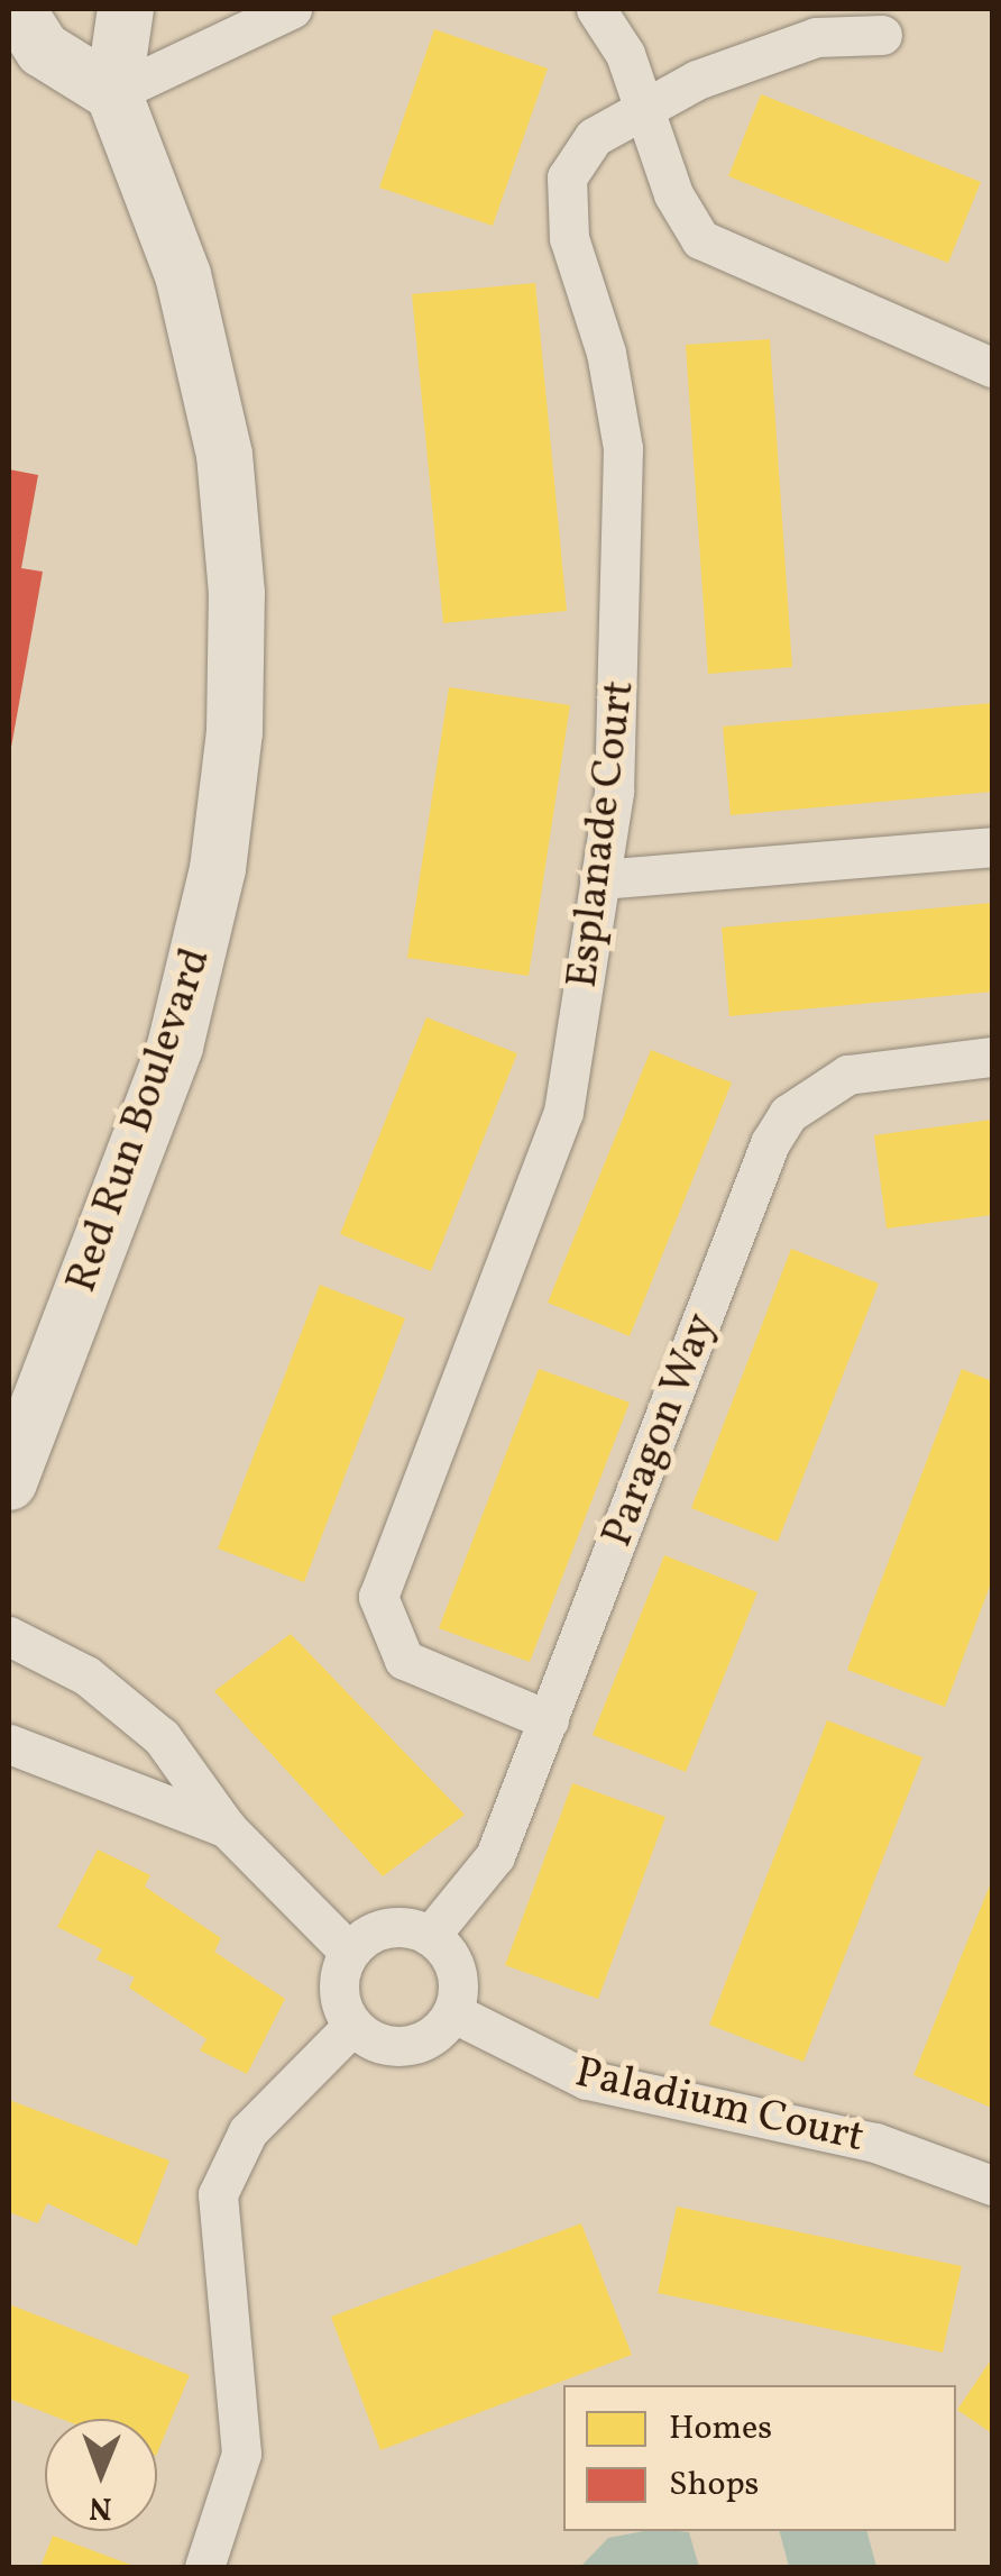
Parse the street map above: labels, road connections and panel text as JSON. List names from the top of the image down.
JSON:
{
  "streets": {
    "main road": ["Red Run Boulevard"],
    "street": ["Esplanade Court", "Paragon Way", "Paladium Court"]
  },
  "crossings": [
    ["Esplanade Court", "Paragon Way"],
    ["Paragon Way", "Paladium Court"]
  ],
  "legend": ["Homes", "Shops"],
  "north": "bottom"
}
